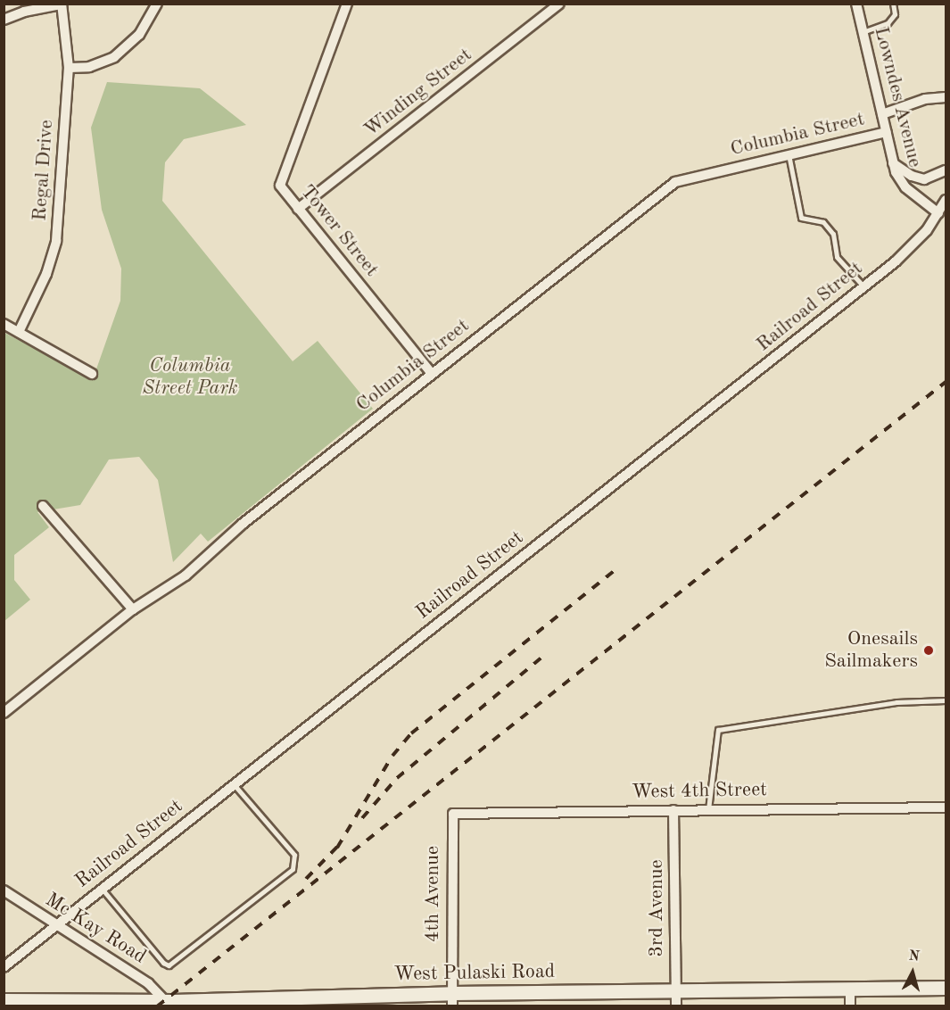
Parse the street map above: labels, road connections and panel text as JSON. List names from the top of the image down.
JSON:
{
  "streets": {
    "main road": ["West Pulaski Road"],
    "street": [
      "Winding Street",
      "Lowndes Avenue",
      "Columbia Street",
      "Regal Drive",
      "Tower Street",
      "Railroad Street",
      "West 4th Street",
      "4th Avenue",
      "3rd Avenue",
      "Mc Kay Road"
    ]
  },
  "crossings": [
    ["Winding Street", "Tower Street"],
    ["Lowndes Avenue", "Columbia Street"],
    ["Lowndes Avenue", "Railroad Street"],
    ["Columbia Street", "Tower Street"],
    ["Railroad Street", "Mc Kay Road"],
    ["West 4th Street", "4th Avenue"],
    ["West 4th Street", "3rd Avenue"],
    ["4th Avenue", "West Pulaski Road"],
    ["3rd Avenue", "West Pulaski Road"],
    ["Mc Kay Road", "West Pulaski Road"]
  ],
  "parks": ["Columbia Street Park"],
  "places": ["Onesails Sailmakers"],
  "north": "top"
}
